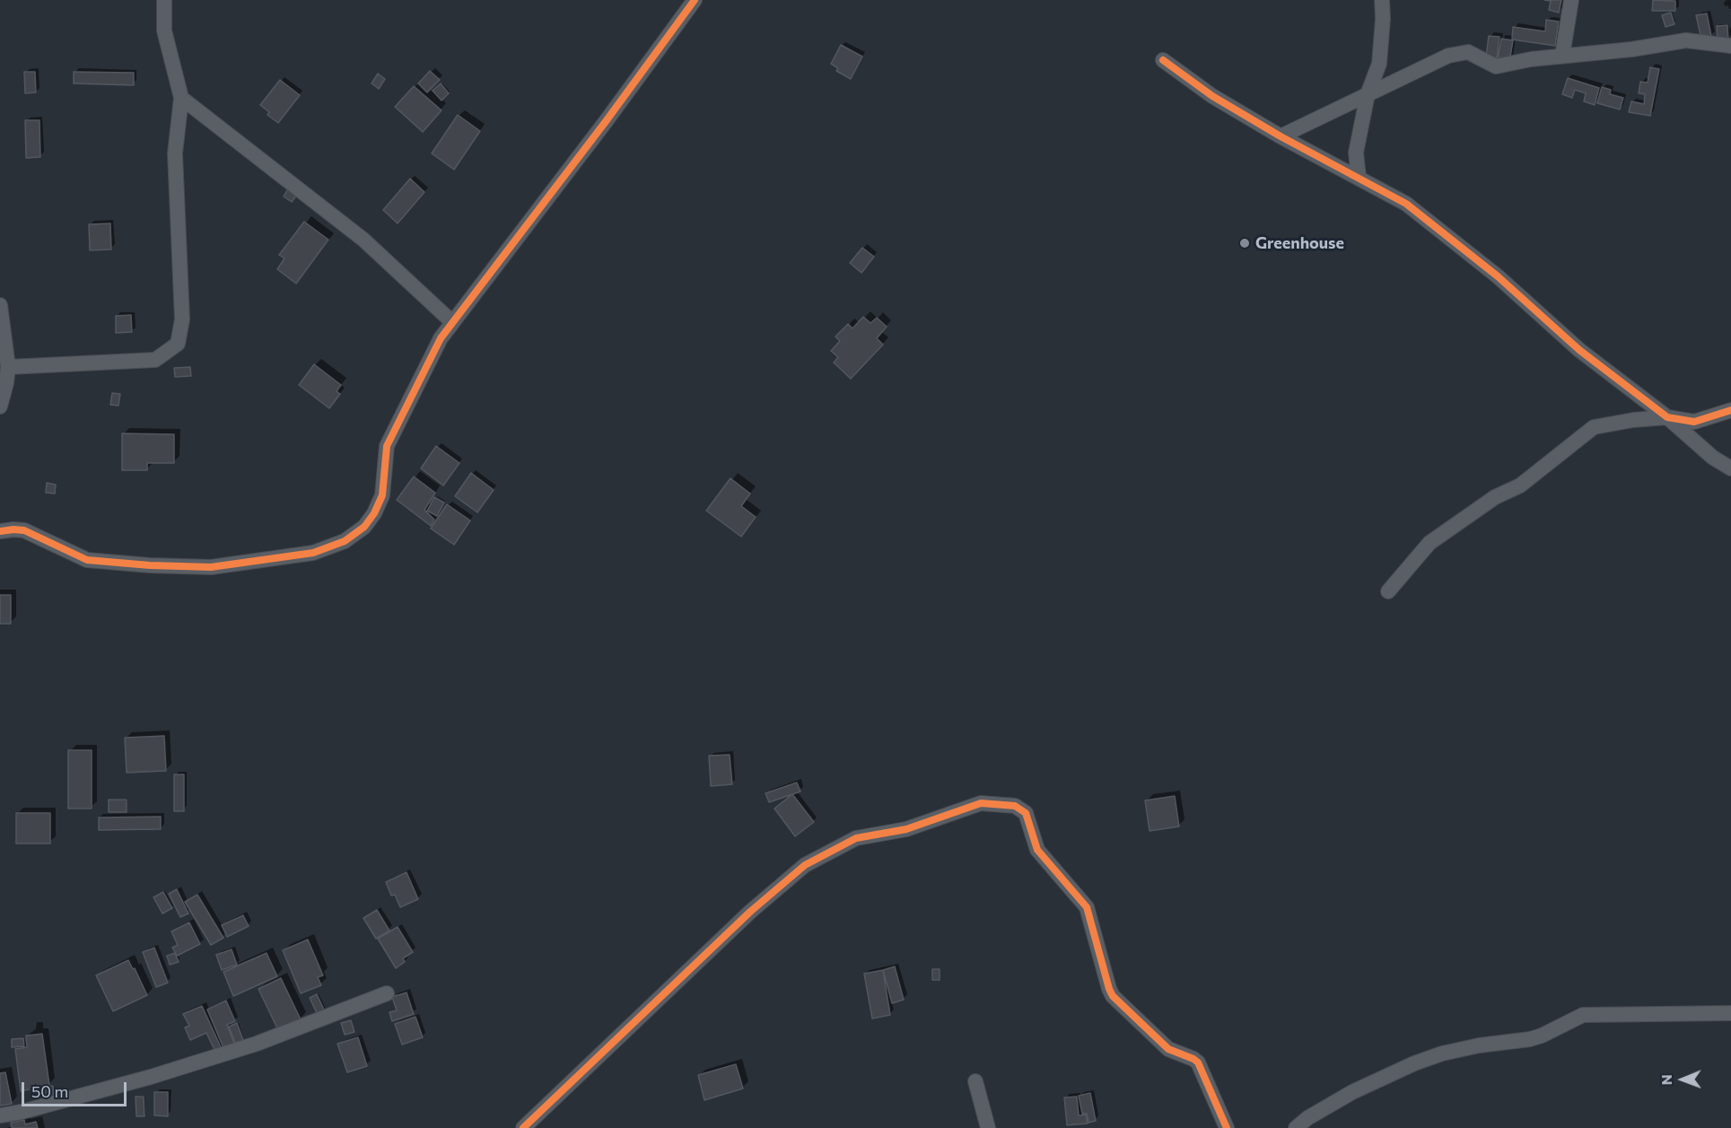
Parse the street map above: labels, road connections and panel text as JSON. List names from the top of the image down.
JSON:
{
  "places": ["Greenhouse"],
  "scale_bar": "50 m",
  "north": "left"
}
